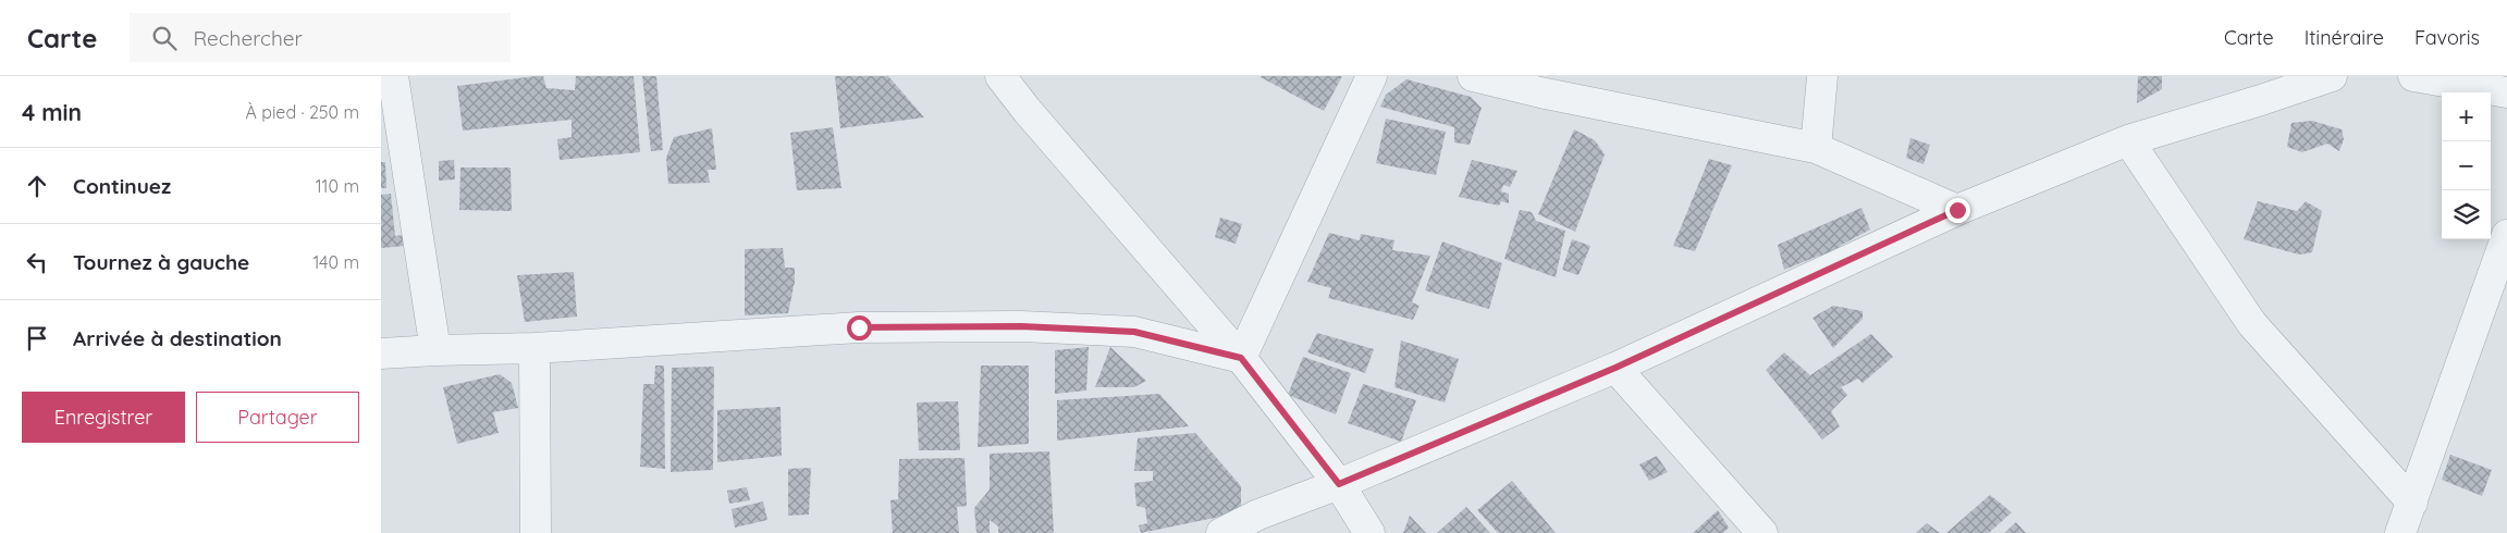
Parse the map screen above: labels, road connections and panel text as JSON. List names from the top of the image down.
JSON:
{
  "page": {
    "header": "Carte",
    "search": "Rechercher",
    "nav": ["Carte", "Itinéraire", "Favoris"],
    "heading": ["4 min", "À pied · 250 m"],
    "map_buttons": ["+", "−"],
    "list": [
      ["Continuez", "110 m"],
      ["Tournez à gauche", "140 m"],
      "Arrivée à destination"
    ],
    "buttons": ["Enregistrer", "Partager"]
  }
}
